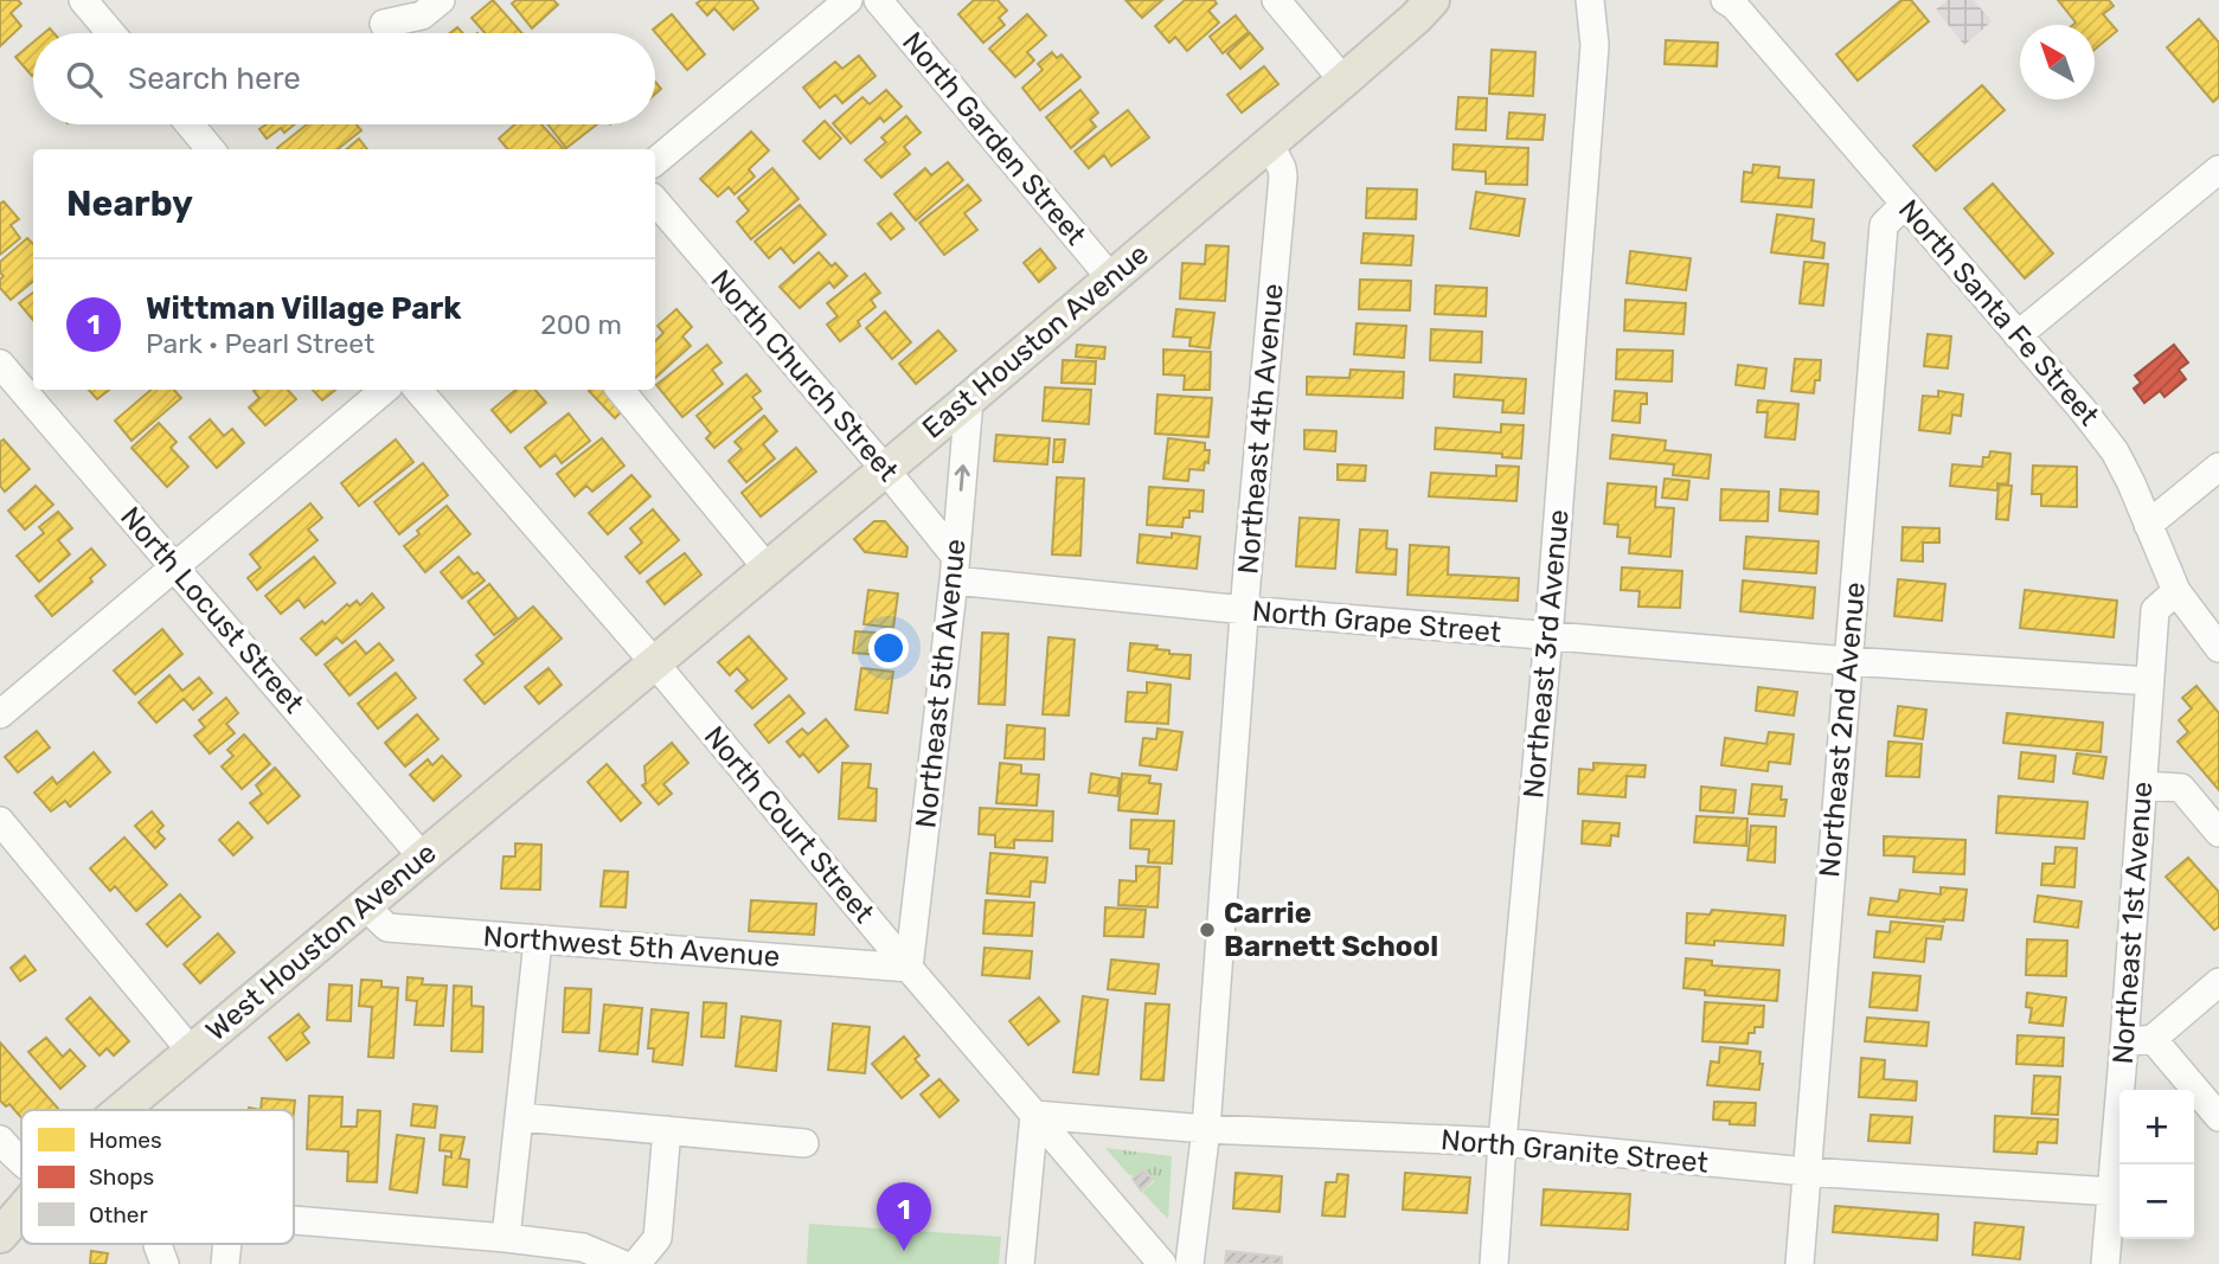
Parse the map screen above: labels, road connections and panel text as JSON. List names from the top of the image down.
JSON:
{
  "streets": {
    "main road": ["East Houston Avenue", "West Houston Avenue"],
    "street": [
      "North Garden Street",
      "North Santa Fe Street",
      "North Church Street",
      "Northeast 4th Avenue",
      "North Locust Street",
      "North Grape Street",
      "Northeast 3rd Avenue",
      "Northeast 5th Avenue",
      "Northeast 2nd Avenue",
      "North Court Street",
      "Northeast 1st Avenue",
      "Northwest 5th Avenue",
      "North Granite Street"
    ]
  },
  "crossings": [
    ["North Garden Street", "East Houston Avenue"],
    ["North Santa Fe Street", "Northeast 2nd Avenue"],
    ["North Santa Fe Street", "Northeast 1st Avenue"],
    ["East Houston Avenue", "North Church Street"],
    ["East Houston Avenue", "Northeast 4th Avenue"],
    ["East Houston Avenue", "Northeast 5th Avenue"],
    ["East Houston Avenue", "North Court Street"],
    ["East Houston Avenue", "West Houston Avenue"],
    ["North Church Street", "North Grape Street"],
    ["North Church Street", "Northeast 5th Avenue"],
    ["Northeast 4th Avenue", "North Grape Street"],
    ["Northeast 4th Avenue", "North Granite Street"],
    ["North Locust Street", "West Houston Avenue"],
    ["North Grape Street", "Northeast 3rd Avenue"],
    ["North Grape Street", "Northeast 5th Avenue"],
    ["North Grape Street", "Northeast 2nd Avenue"],
    ["North Grape Street", "Northeast 1st Avenue"],
    ["Northeast 3rd Avenue", "North Granite Street"],
    ["Northeast 5th Avenue", "North Court Street"],
    ["Northeast 5th Avenue", "Northwest 5th Avenue"],
    ["Northeast 2nd Avenue", "North Granite Street"],
    ["North Court Street", "West Houston Avenue"],
    ["North Court Street", "Northwest 5th Avenue"],
    ["North Court Street", "North Granite Street"],
    ["Northeast 1st Avenue", "North Granite Street"],
    ["West Houston Avenue", "Northwest 5th Avenue"]
  ],
  "places": ["Carrie Barnett School"],
  "legend": ["Homes", "Shops", "Other"],
  "north": "top left",
  "page": {
    "search": "Search here",
    "heading": "Nearby",
    "list": [
      {
        "mark": "1",
        "name": "Wittman Village Park",
        "note": "Park · Pearl Street",
        "value": "200 m"
      }
    ],
    "map_buttons": ["+", "−"],
    "pins": "1"
  }
}
